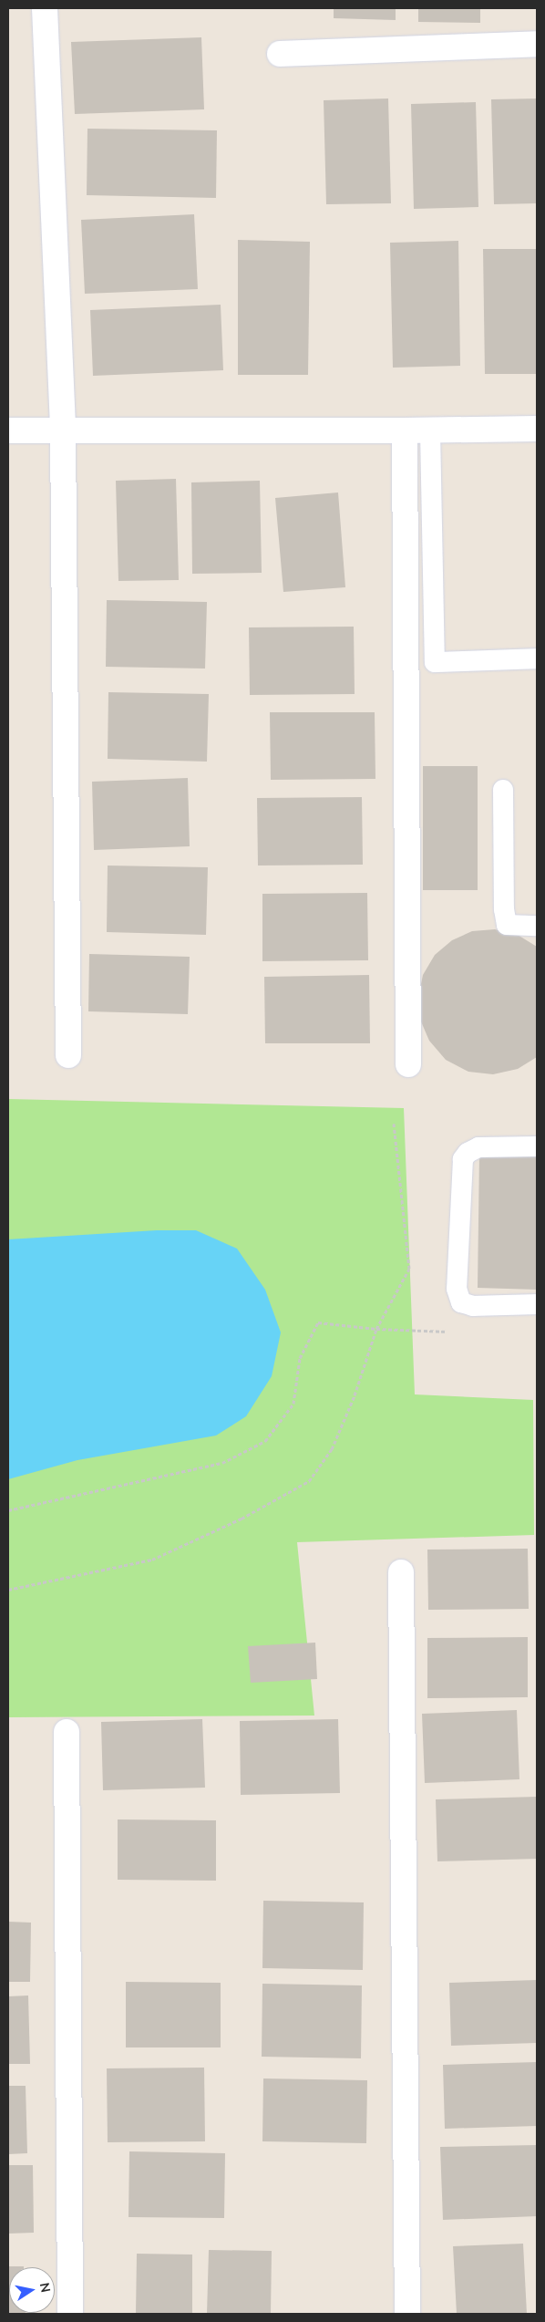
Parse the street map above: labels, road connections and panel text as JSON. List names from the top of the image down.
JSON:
{
  "north": "right"
}
